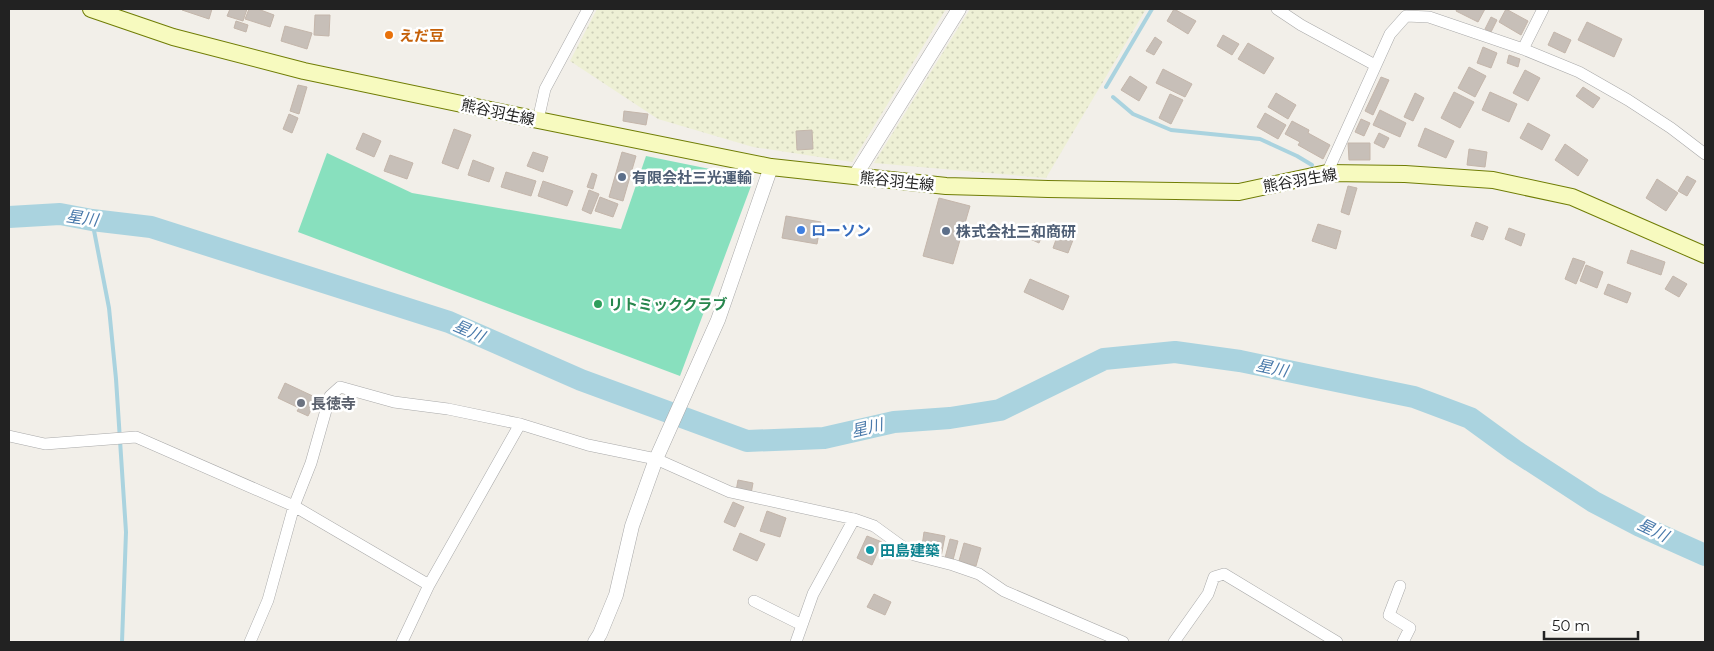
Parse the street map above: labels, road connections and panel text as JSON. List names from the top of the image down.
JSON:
{
  "streets": {
    "main road": ["熊谷羽生線"]
  },
  "water": ["星川"],
  "places": [
    "えだ豆",
    "有限会社三光運輸",
    "ローソン",
    "株式会社三和商研",
    "リトミッククラブ",
    "長徳寺",
    "田島建築"
  ],
  "scale_bar": "50 m"
}
